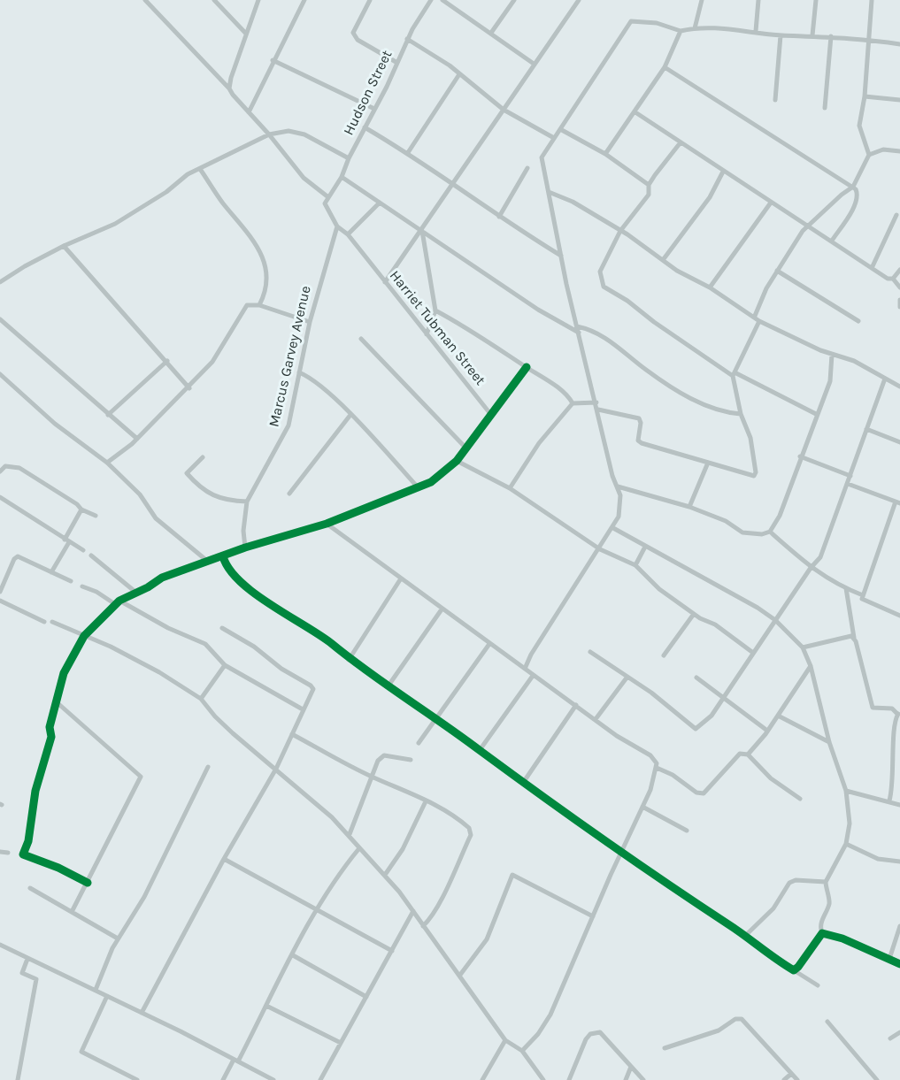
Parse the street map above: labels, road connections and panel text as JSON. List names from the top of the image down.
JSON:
{
  "streets": {
    "street": ["Hudson Street", "Harriet Tubman Street", "Marcus Garvey Avenue"]
  },
  "crossings": [
    ["Harriet Tubman Street", "Marcus Garvey Avenue"]
  ]
}
